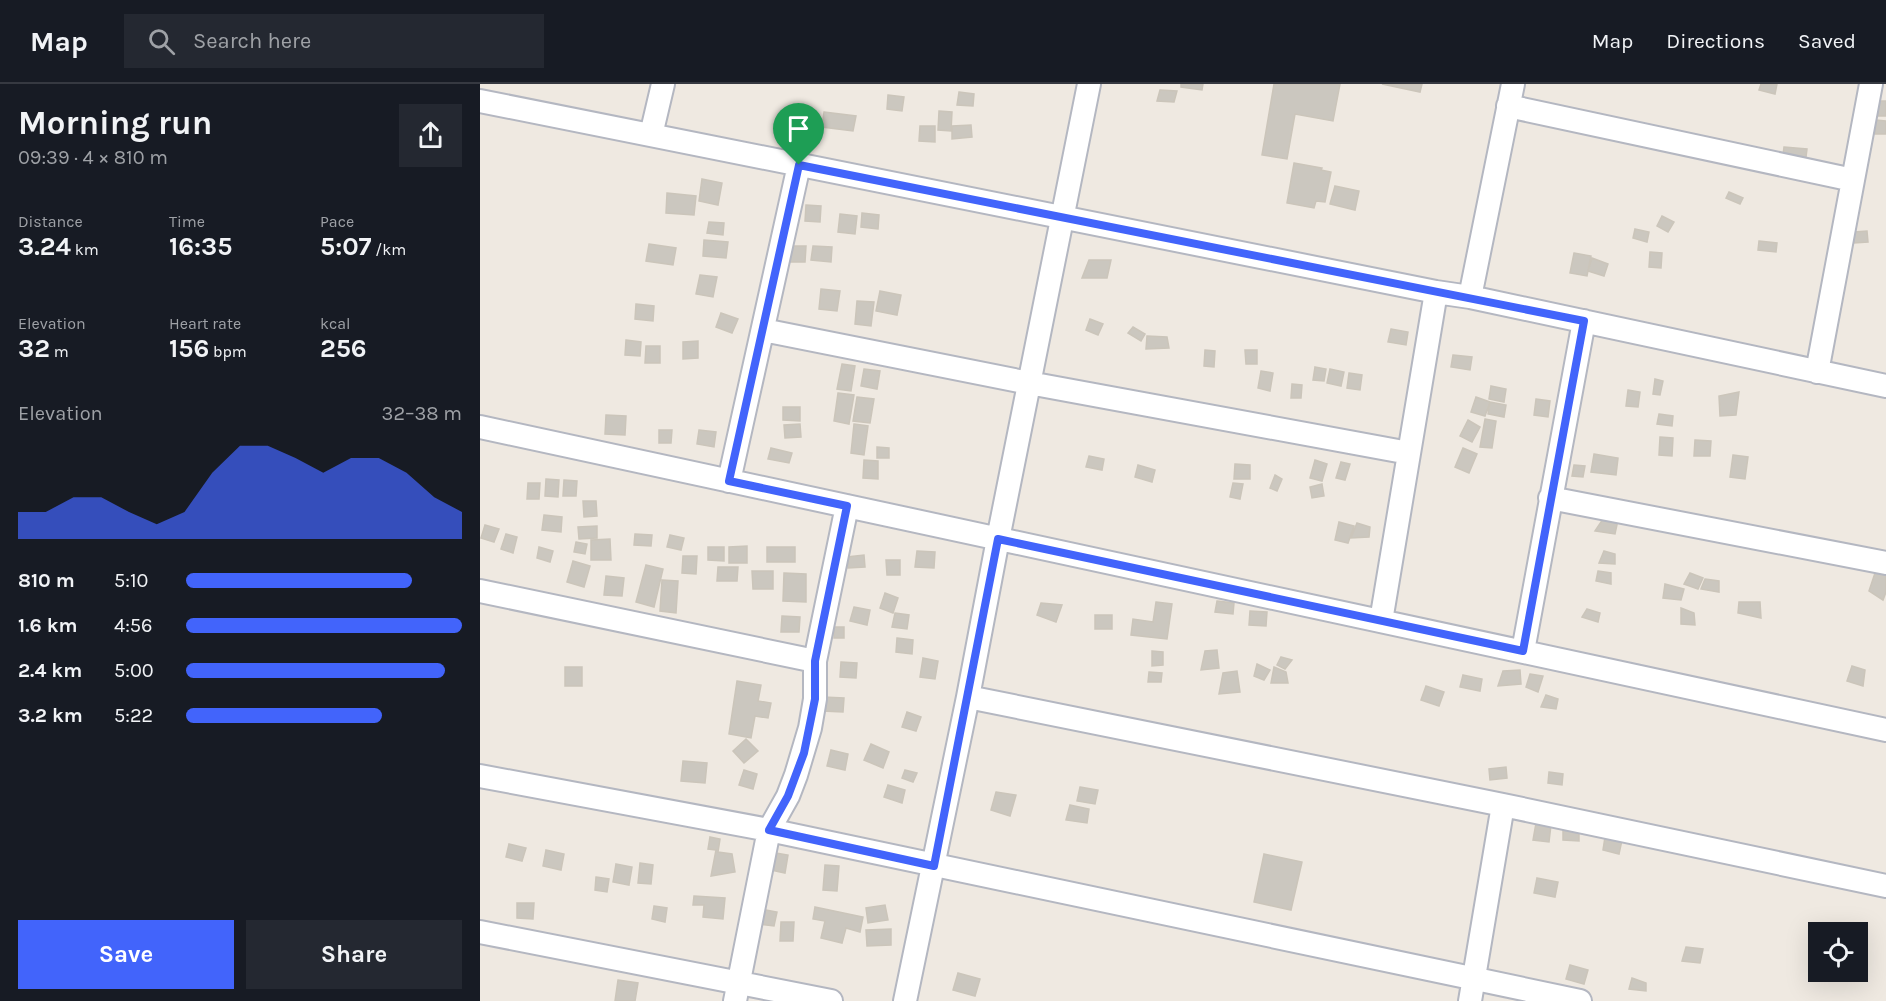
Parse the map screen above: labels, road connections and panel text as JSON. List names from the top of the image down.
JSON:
{
  "page": {
    "header": "Map",
    "search": "Search here",
    "nav": ["Map", "Directions", "Saved"],
    "heading": ["Morning run", "09:39 · 4 × 810 m"],
    "stats": [
      ["Distance", "3.24 km"],
      ["Time", "16:35"],
      ["Pace", "5:07 /km"],
      ["Elevation", "32 m"],
      ["Heart rate", "156 bpm"],
      ["kcal", "256"]
    ],
    "chart": ["Elevation", "32–38 m"],
    "list": [
      {
        "name": "810 m",
        "note": "5:10"
      },
      {
        "name": "1.6 km",
        "note": "4:56"
      },
      {
        "name": "2.4 km",
        "note": "5:00"
      },
      {
        "name": "3.2 km",
        "note": "5:22"
      }
    ],
    "buttons": ["Save", "Share"]
  }
}
